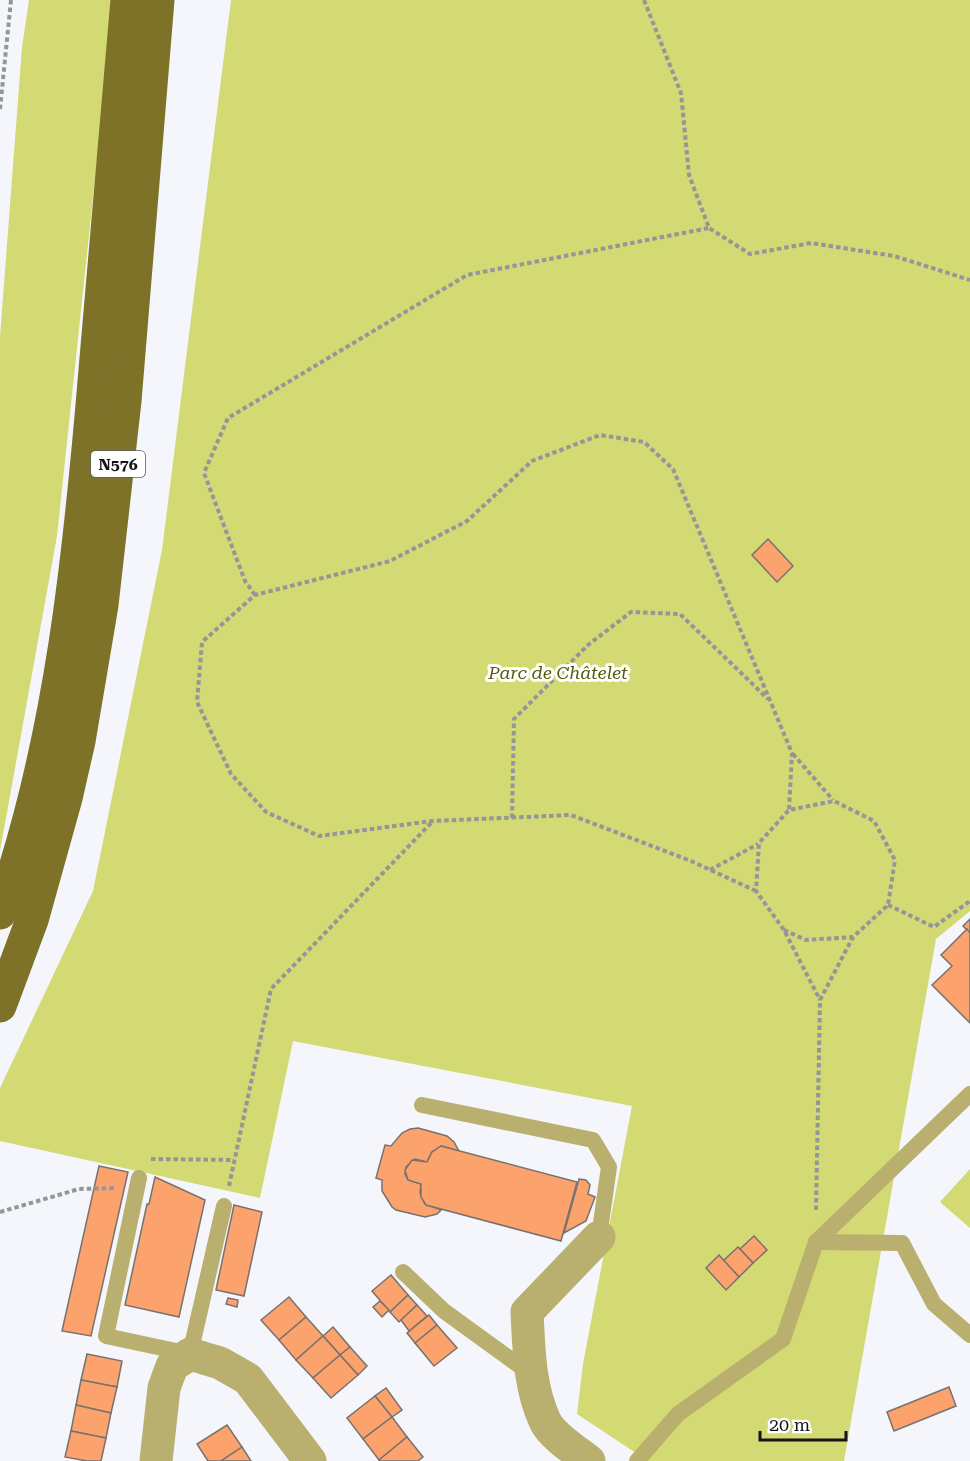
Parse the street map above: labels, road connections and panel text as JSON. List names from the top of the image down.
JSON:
{
  "streets": {
    "main road": ["N576"]
  },
  "parks": ["Parc de Châtelet"],
  "scale_bar": "20 m"
}
